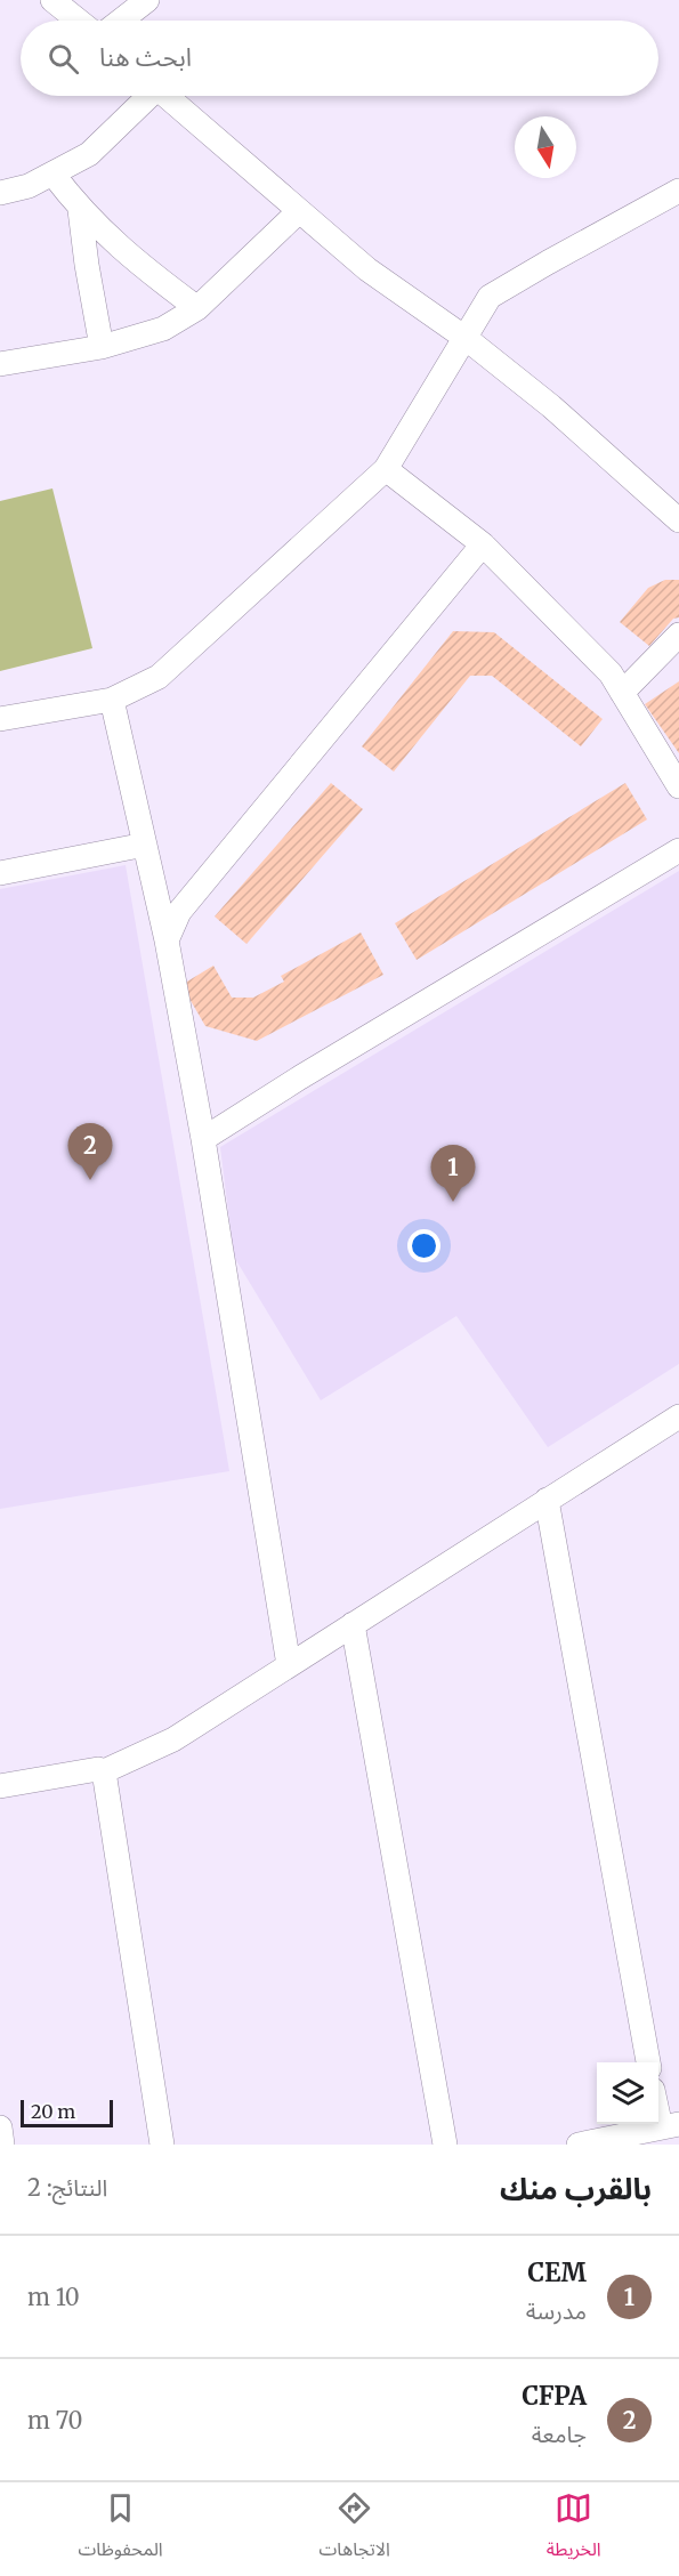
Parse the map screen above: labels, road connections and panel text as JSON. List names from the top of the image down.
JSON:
{
  "scale_bar": "20 m",
  "north": "bottom",
  "page": {
    "search": "ابحث هنا",
    "pins": ["2", "1"],
    "scale": "20 m",
    "heading": ["بالقرب منك", "النتائج: 2"],
    "list": [
      {
        "mark": "1",
        "name": "CEM",
        "note": "مدرسة",
        "value": "10 m"
      },
      {
        "mark": "2",
        "name": "CFPA",
        "note": "جامعة",
        "value": "70 m"
      }
    ],
    "nav": ["الخريطة", "الاتجاهات", "المحفوظات"]
  }
}
